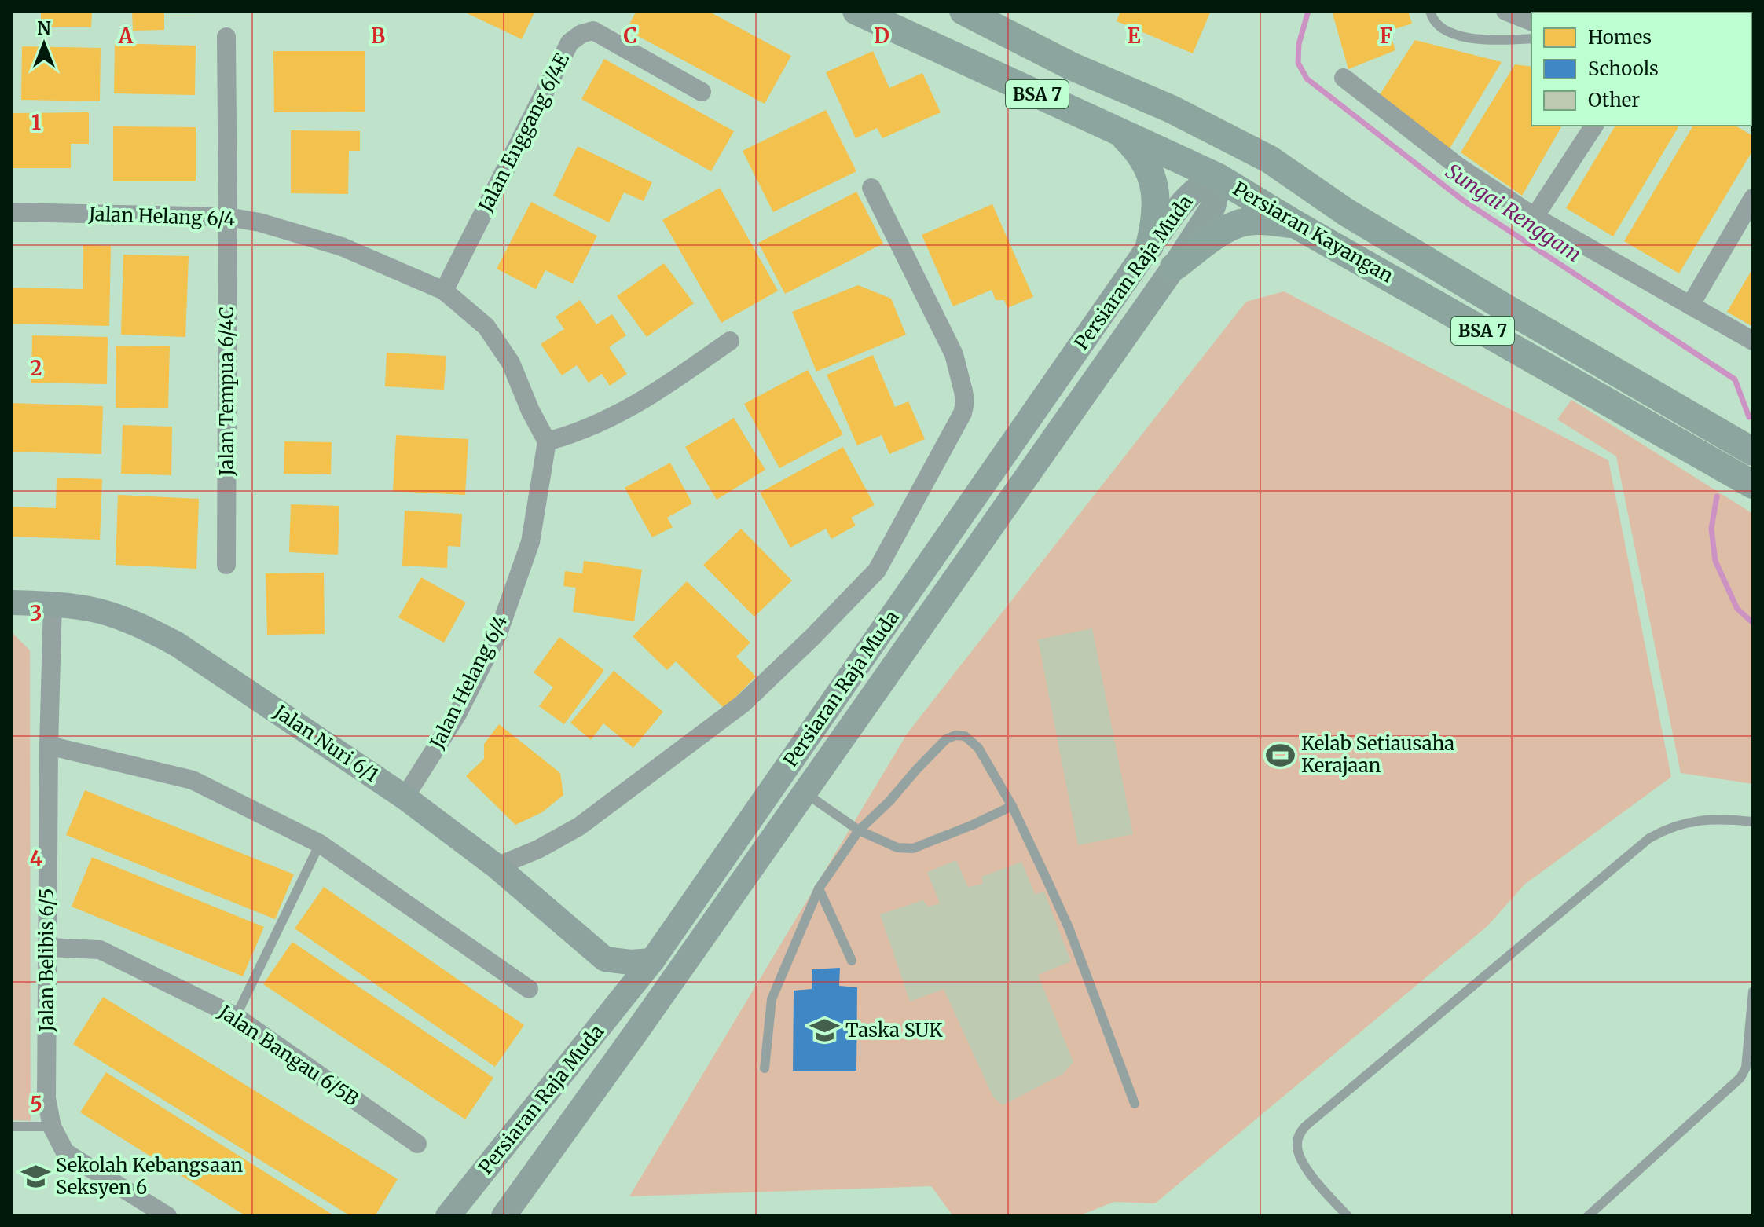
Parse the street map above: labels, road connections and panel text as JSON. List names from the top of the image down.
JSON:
{
  "streets": {
    "main road": [
      "BSA 7",
      "Persiaran Kayangan",
      "Persiaran Raja Muda",
      "Jalan Nuri 6/1"
    ],
    "street": [
      "Jalan Enggang 6/4E",
      "Jalan Helang 6/4",
      "Jalan Tempua 6/4C",
      "Jalan Belibis 6/5",
      "Jalan Bangau 6/5B"
    ]
  },
  "crossings": [
    ["BSA 7", "Persiaran Kayangan"],
    ["BSA 7", "Persiaran Raja Muda"],
    ["Jalan Enggang 6/4E", "Jalan Helang 6/4"],
    ["Jalan Helang 6/4", "Jalan Tempua 6/4C"],
    ["Jalan Helang 6/4", "Jalan Nuri 6/1"],
    ["Persiaran Kayangan", "Persiaran Raja Muda"],
    ["Jalan Nuri 6/1", "Jalan Belibis 6/5"],
    ["Jalan Belibis 6/5", "Jalan Bangau 6/5B"]
  ],
  "water": ["Sungai Renggam"],
  "places": {
    "sports": ["Kelab Setiausaha Kerajaan"],
    "school or university": ["Taska SUK", "Sekolah Kebangsaan Seksyen 6"]
  },
  "legend": ["Homes", "Schools", "Other"],
  "north": "top",
  "grid": {
    "columns": [
      "A",
      "B",
      "C",
      "D",
      "E",
      "F"
    ],
    "rows": [
      "1",
      "2",
      "3",
      "4",
      "5"
    ]
  }
}
